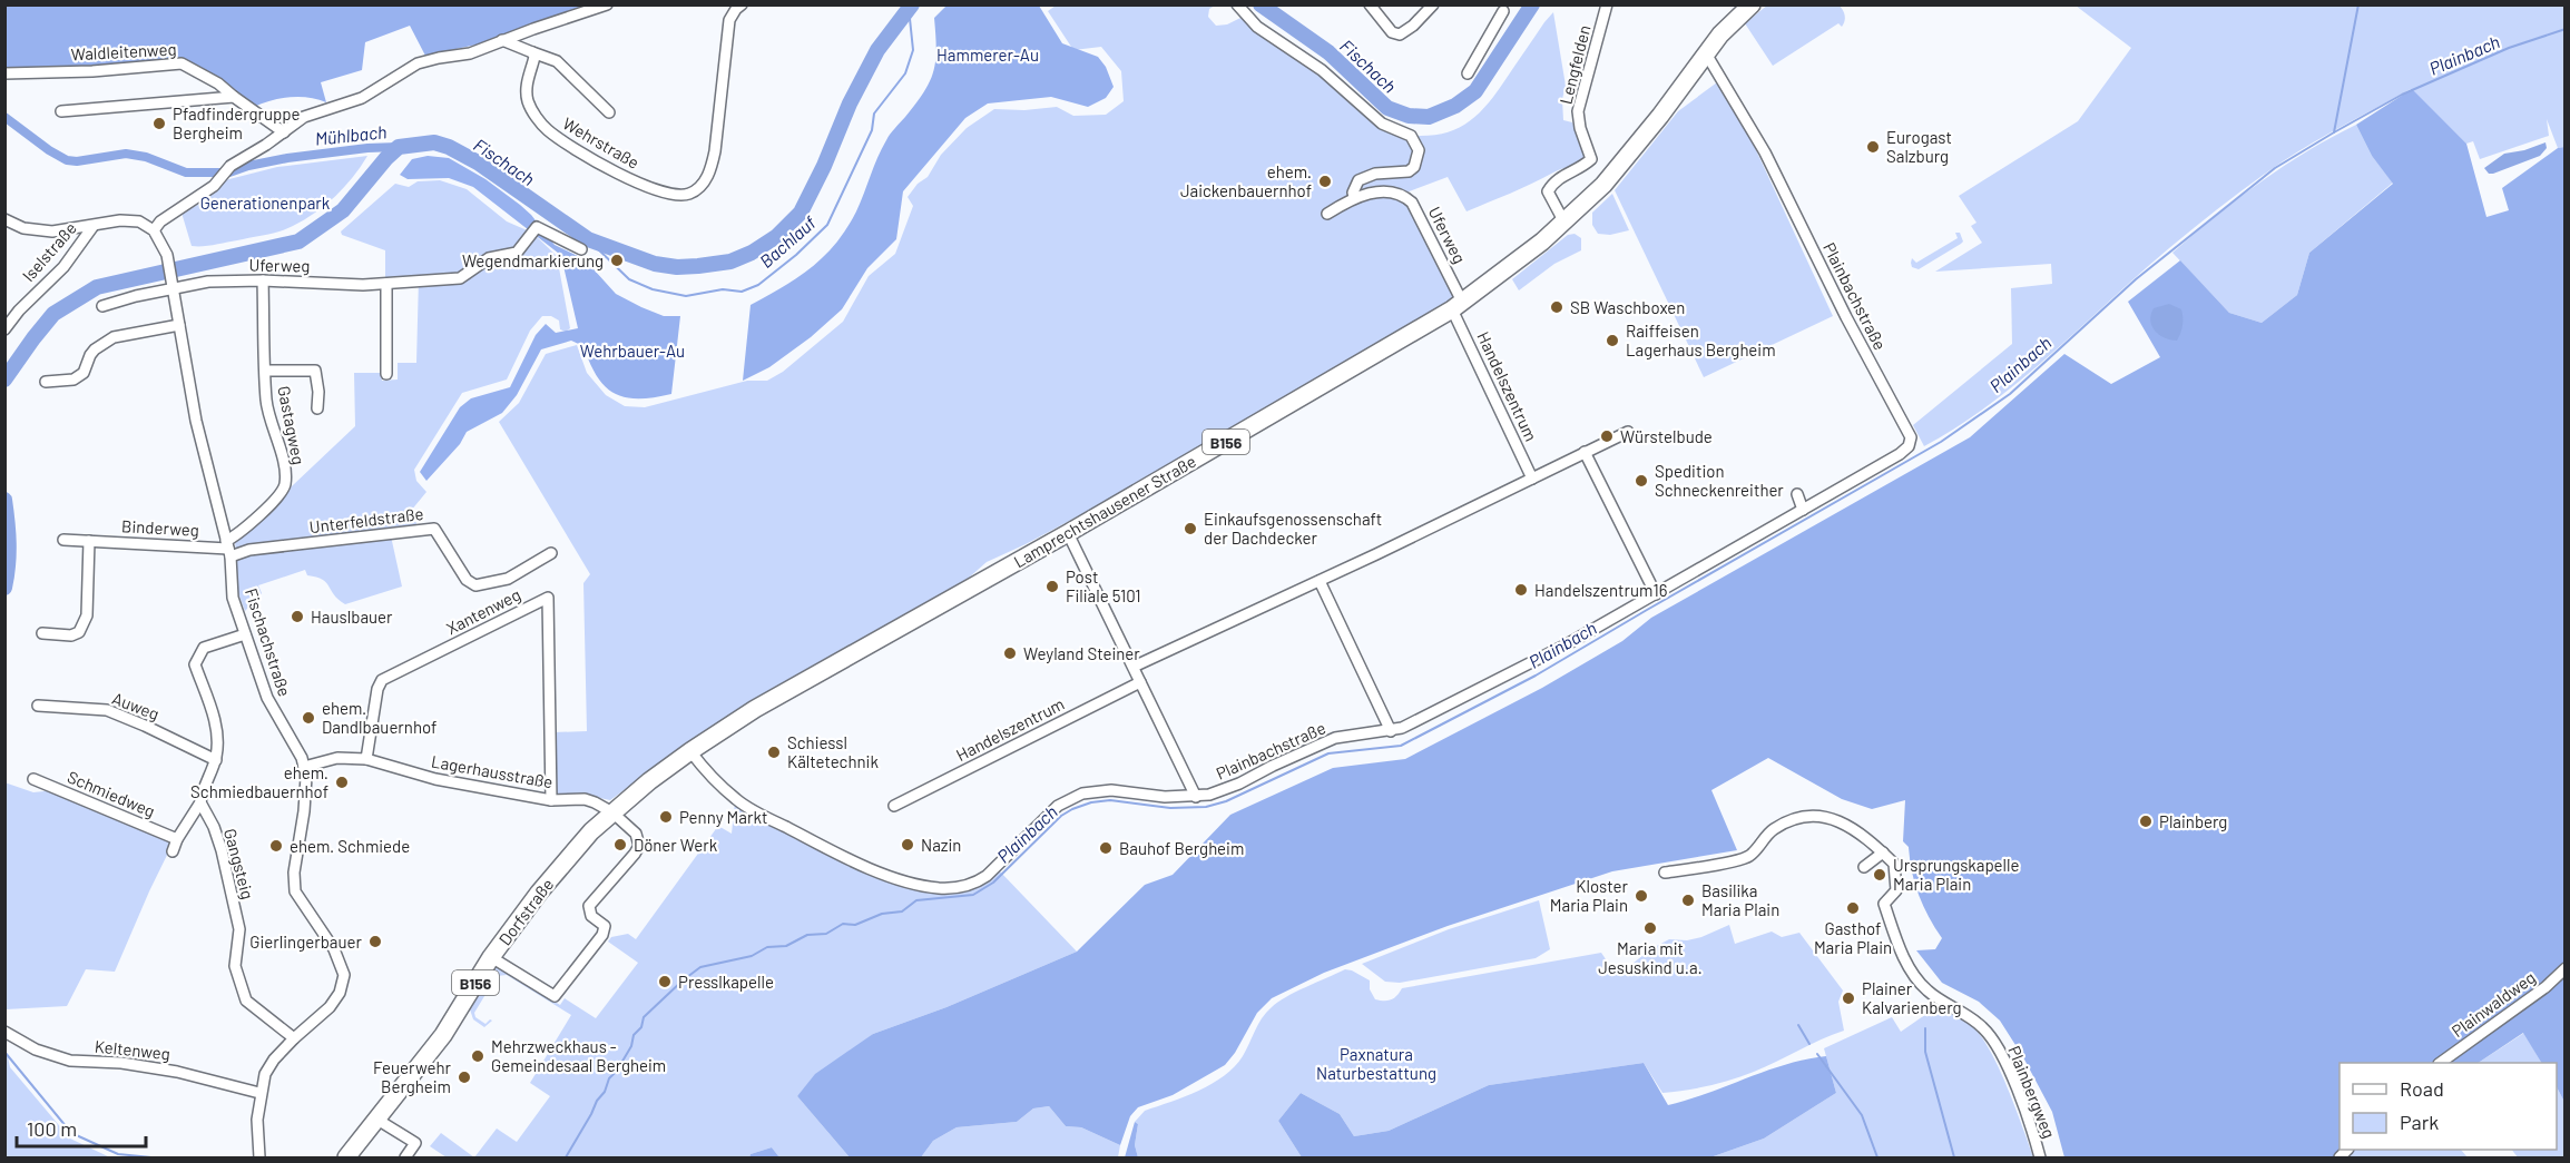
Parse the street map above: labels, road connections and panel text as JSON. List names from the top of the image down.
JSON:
{
  "streets": {
    "main road": ["B156", "Lamprechtshausener Straße", "Dorfstraße"],
    "street": [
      "Waldleitenweg",
      "Lengfelden",
      "Wehrstraße",
      "Uferweg",
      "Iselstraße",
      "Plainbachstraße",
      "Handelszentrum",
      "Gastagweg",
      "Unterfeldstraße",
      "Binderweg",
      "Xantenweg",
      "Fischachstraße",
      "Auweg",
      "Lagerhausstraße",
      "Schmiedweg",
      "Gangsteig",
      "Plainwaldweg",
      "Keltenweg",
      "Plainbergweg"
    ]
  },
  "crossings": [
    ["Lengfelden", "Lamprechtshausener Straße"],
    ["Uferweg", "Handelszentrum"],
    ["Uferweg", "Gastagweg"],
    ["Uferweg", "Lamprechtshausener Straße"],
    ["Uferweg", "Fischachstraße"],
    ["Plainbachstraße", "B156"],
    ["Plainbachstraße", "Lamprechtshausener Straße"],
    ["Plainbachstraße", "Dorfstraße"],
    ["Handelszentrum", "Lamprechtshausener Straße"],
    ["Gastagweg", "Unterfeldstraße"],
    ["Gastagweg", "Binderweg"],
    ["Gastagweg", "Fischachstraße"],
    ["B156", "Lamprechtshausener Straße"],
    ["Lamprechtshausener Straße", "Dorfstraße"],
    ["Unterfeldstraße", "Binderweg"],
    ["Unterfeldstraße", "Fischachstraße"],
    ["Binderweg", "Fischachstraße"],
    ["Xantenweg", "Lagerhausstraße"],
    ["Fischachstraße", "Gangsteig"],
    ["Fischachstraße", "Keltenweg"],
    ["Lagerhausstraße", "Dorfstraße"]
  ],
  "water": [
    "Plainbach",
    "Fischach",
    "Mühlbach",
    "Bachlauf"
  ],
  "parks": [
    "Hammerer-Au",
    "Generationenpark",
    "Wehrbauer-Au",
    "Paxnatura Naturbestattung"
  ],
  "places": [
    "Pfadfindergruppe Bergheim",
    "Eurogast Salzburg",
    "ehem. Jaickenbauernhof",
    "Wegendmarkierung",
    "SB Waschboxen",
    "Raiffeisen Lagerhaus Bergheim",
    "Würstelbude",
    "Spedition Schneckenreither",
    "Einkaufsgenossenschaft der Dachdecker",
    "Post Filiale 5101",
    "Handelszentrum16",
    "Hauslbauer",
    "Weyland Steiner",
    "ehem. Dandlbauernhof",
    "Schiessl Kältetechnik",
    "ehem. Schmiedbauernhof",
    "Penny Markt",
    "Plainberg",
    "Döner Werk",
    "Nazin",
    "ehem. Schmiede",
    "Bauhof Bergheim",
    "Ursprungskapelle Maria Plain",
    "Kloster Maria Plain",
    "Basilika Maria Plain",
    "Gasthof Maria Plain",
    "Maria mit Jesuskind u.a.",
    "Gierlingerbauer",
    "Presslkapelle",
    "Plainer Kalvarienberg",
    "Mehrzweckhaus - Gemeindesaal Bergheim",
    "Feuerwehr Bergheim"
  ],
  "legend": ["Road", "Park"],
  "scale_bar": "100 m"
}
